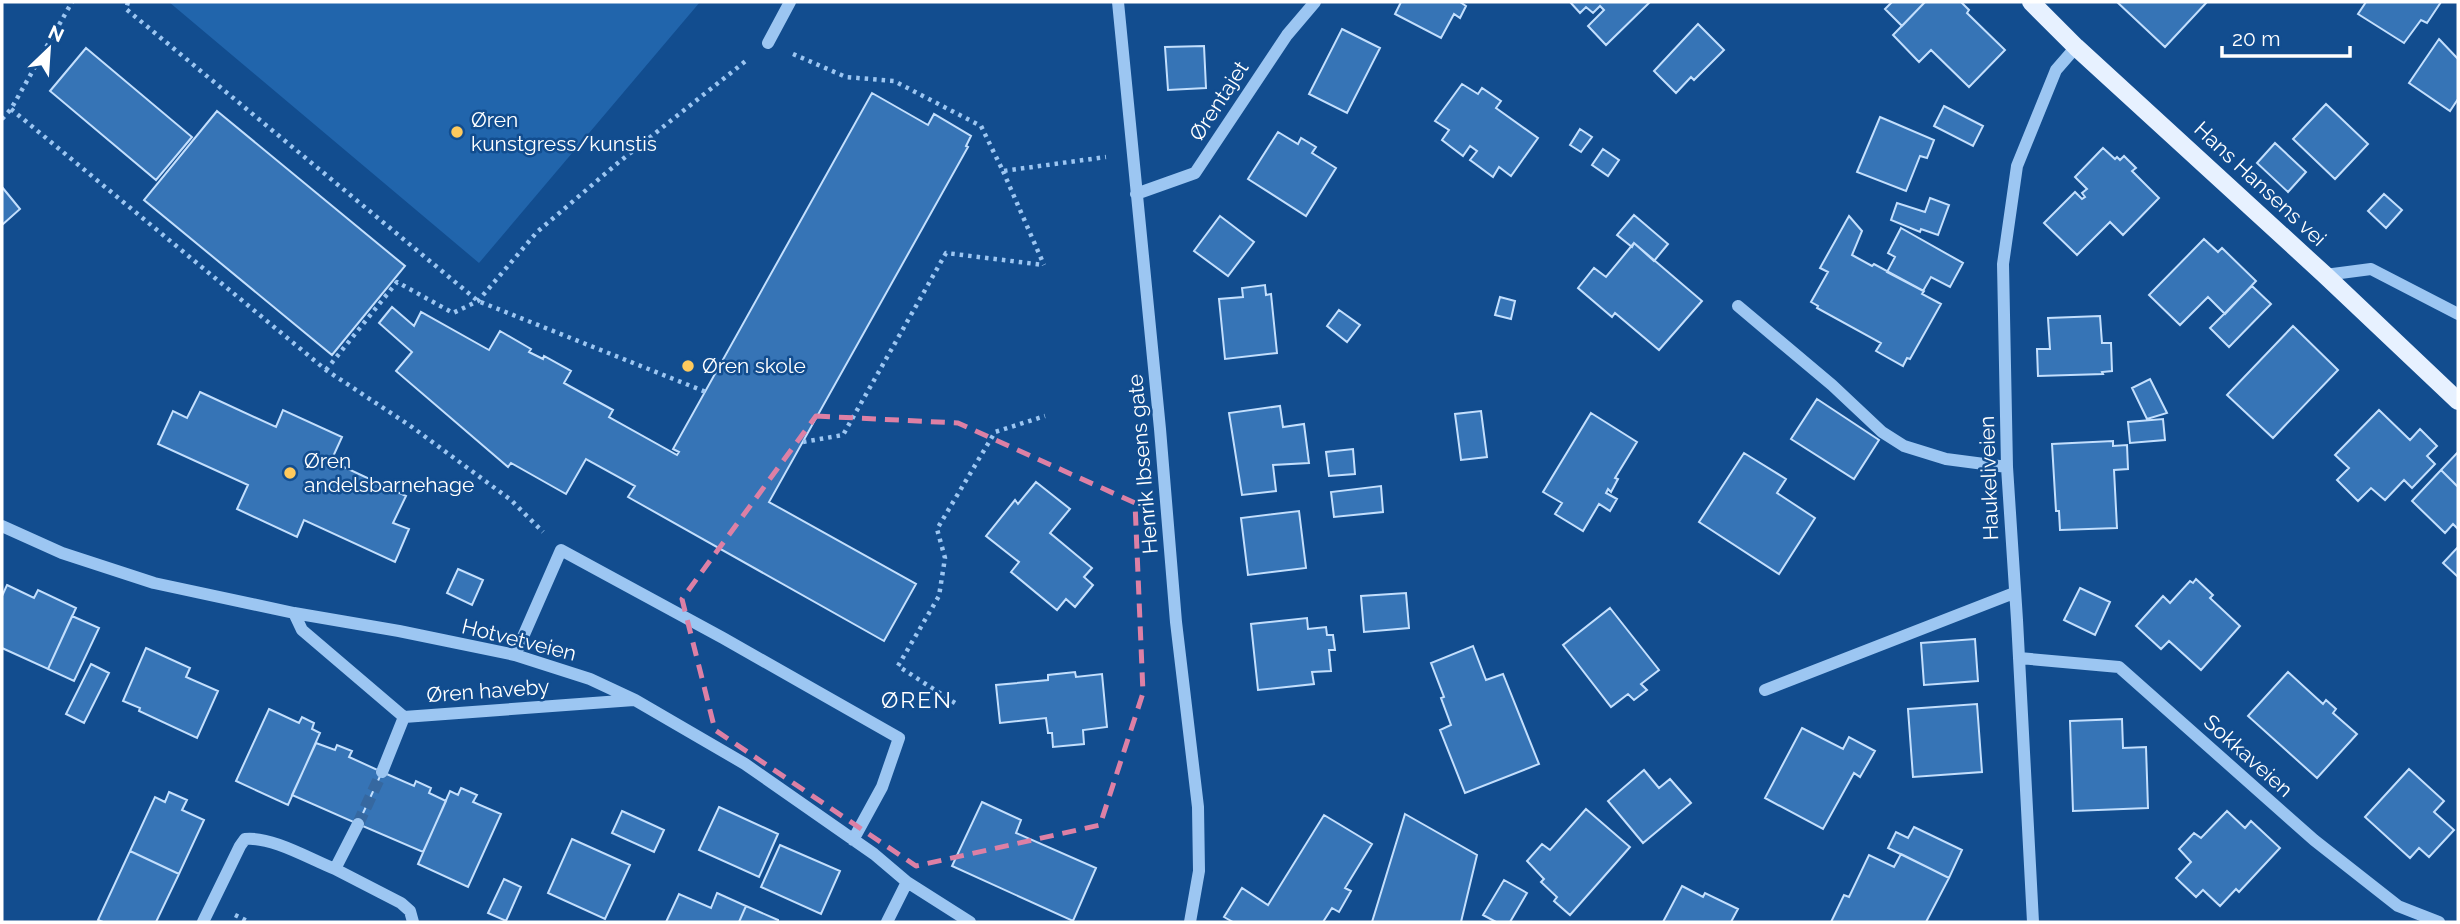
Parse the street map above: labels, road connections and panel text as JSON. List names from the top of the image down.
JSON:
{
  "streets": {
    "main road": ["Hans Hansens vei"],
    "street": [
      "Ørentajet",
      "Henrik Ibsens gate",
      "Haukeliveien",
      "Hotvetveien",
      "Øren haveby",
      "Sokkaveien"
    ]
  },
  "crossings": [
    ["Ørentajet", "Henrik Ibsens gate"],
    ["Hans Hansens vei", "Haukeliveien"],
    ["Haukeliveien", "Sokkaveien"],
    ["Hotvetveien", "Øren haveby"]
  ],
  "districts": ["ØREN"],
  "places": ["Øren kunstgress/kunstis", "Øren skole", "Øren andelsbarnehage"],
  "scale_bar": "20 m",
  "north": "top right"
}
